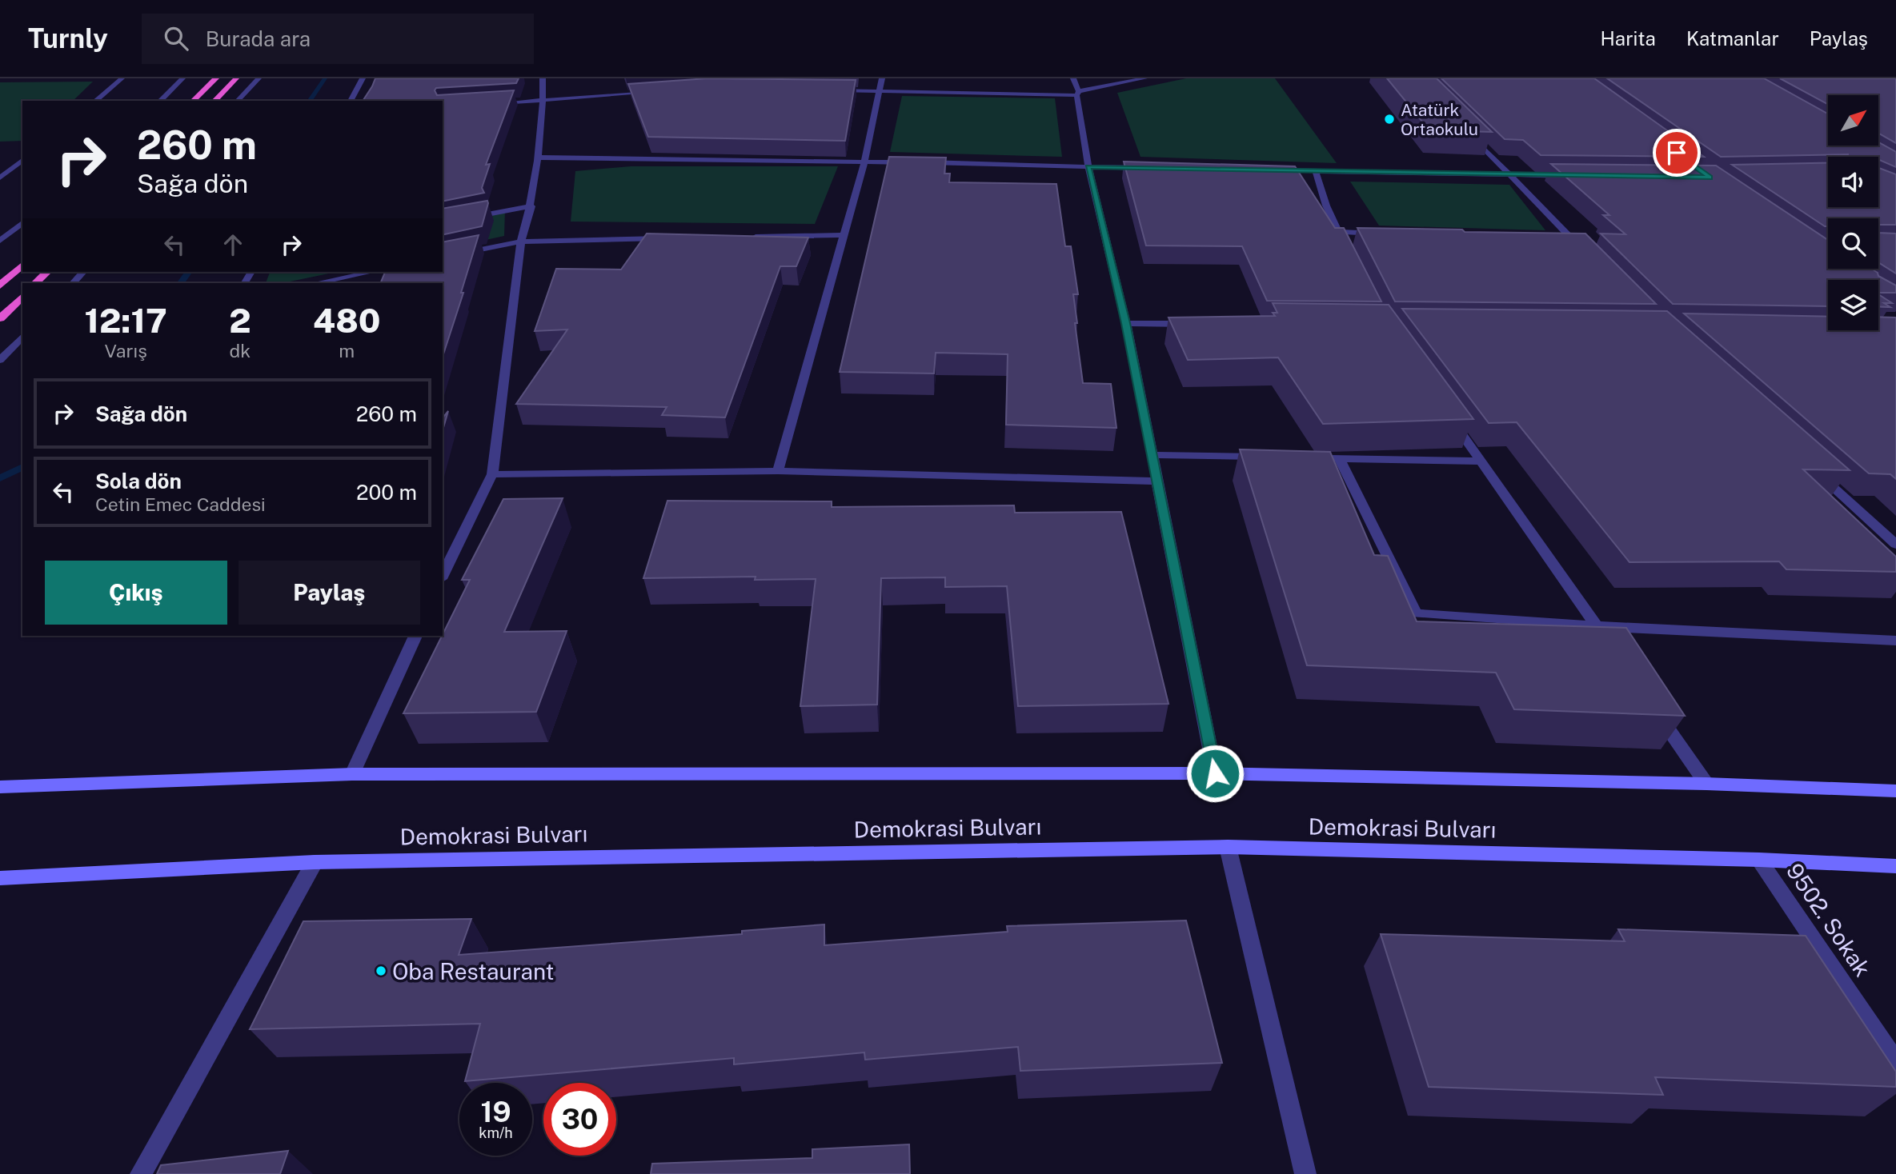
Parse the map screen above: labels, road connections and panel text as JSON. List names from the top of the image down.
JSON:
{
  "streets": {
    "main road": ["Demokrasi Bulvarı"],
    "street": ["9502. Sokak"]
  },
  "crossings": [
    ["Demokrasi Bulvarı", "9502. Sokak"]
  ],
  "places": ["Atatürk Ortaokulu", "Oba Restaurant"],
  "north": "top right",
  "page": {
    "header": "Turnly",
    "search": "Burada ara",
    "nav": ["Harita", "Katmanlar", "Paylaş"],
    "turn": ["260 m", "Sağa dön"],
    "eta": [
      "12:17",
      "Varış",
      "2",
      "dk",
      "480",
      "m"
    ],
    "list": [
      {
        "name": "Sağa dön",
        "value": "260 m"
      },
      {
        "name": "Sola dön",
        "note": "Cetin Emec Caddesi",
        "value": "200 m"
      }
    ],
    "buttons": ["Çıkış", "Paylaş"],
    "speed": "19 km/h",
    "limit": "30"
  }
}
